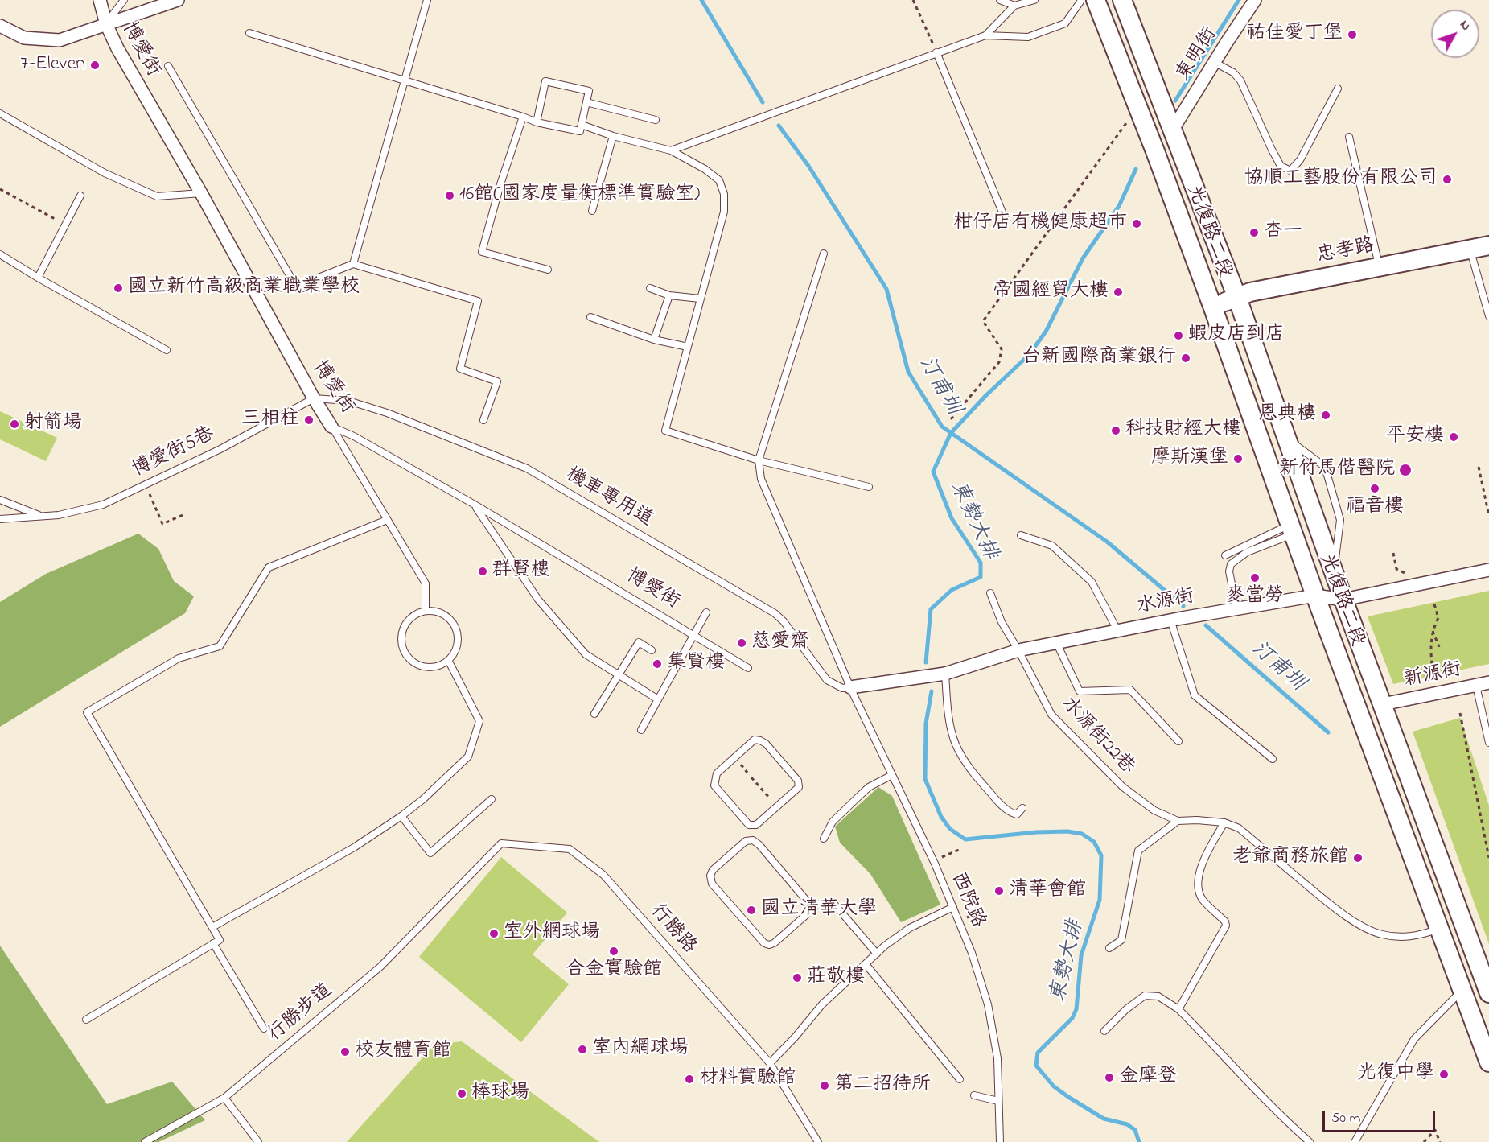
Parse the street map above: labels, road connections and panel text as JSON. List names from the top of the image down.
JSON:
{
  "streets": {
    "main road": ["光復路二段", "忠孝路"],
    "street": [
      "博愛街",
      "東明街",
      "水源街",
      "新源街"
    ],
    "lane": [
      "博愛街5巷",
      "機車專用道",
      "水源街22巷",
      "西院路",
      "行勝路",
      "行勝步道"
    ]
  },
  "crossings": [
    ["博愛街", "博愛街5巷"],
    ["博愛街", "機車專用道"],
    ["東明街", "光復路二段"],
    ["光復路二段", "忠孝路"],
    ["光復路二段", "水源街"],
    ["光復路二段", "新源街"],
    ["博愛街5巷", "機車專用道"],
    ["機車專用道", "水源街"],
    ["機車專用道", "西院路"],
    ["水源街", "水源街22巷"],
    ["水源街", "西院路"],
    ["行勝路", "行勝步道"]
  ],
  "water": ["汀甫圳", "東勢大排"],
  "places": [
    "祐佳愛丁堡",
    "7-Eleven",
    "協順工藝股份有限公司",
    "16館(國家度量衡標準實驗室)",
    "柑仔店有機健康超市",
    "杏一",
    "國立新竹高級商業職業學校",
    "帝國經貿大樓",
    "蝦皮店到店",
    "台新國際商業銀行",
    "恩典樓",
    "三相柱",
    "射箭場",
    "科技財經大樓",
    "平安樓",
    "摩斯漢堡",
    "新竹馬偕醫院",
    "福音樓",
    "群賢樓",
    "麥當勞",
    "慈愛齋",
    "集賢樓",
    "老爺商務旅館",
    "清華會館",
    "國立清華大學",
    "室外網球場",
    "合金實驗館",
    "莊敬樓",
    "室內網球場",
    "校友體育館",
    "光復中學",
    "金摩登",
    "材料實驗館",
    "第二招待所",
    "棒球場"
  ],
  "scale_bar": "50 m",
  "north": "top right"
}
